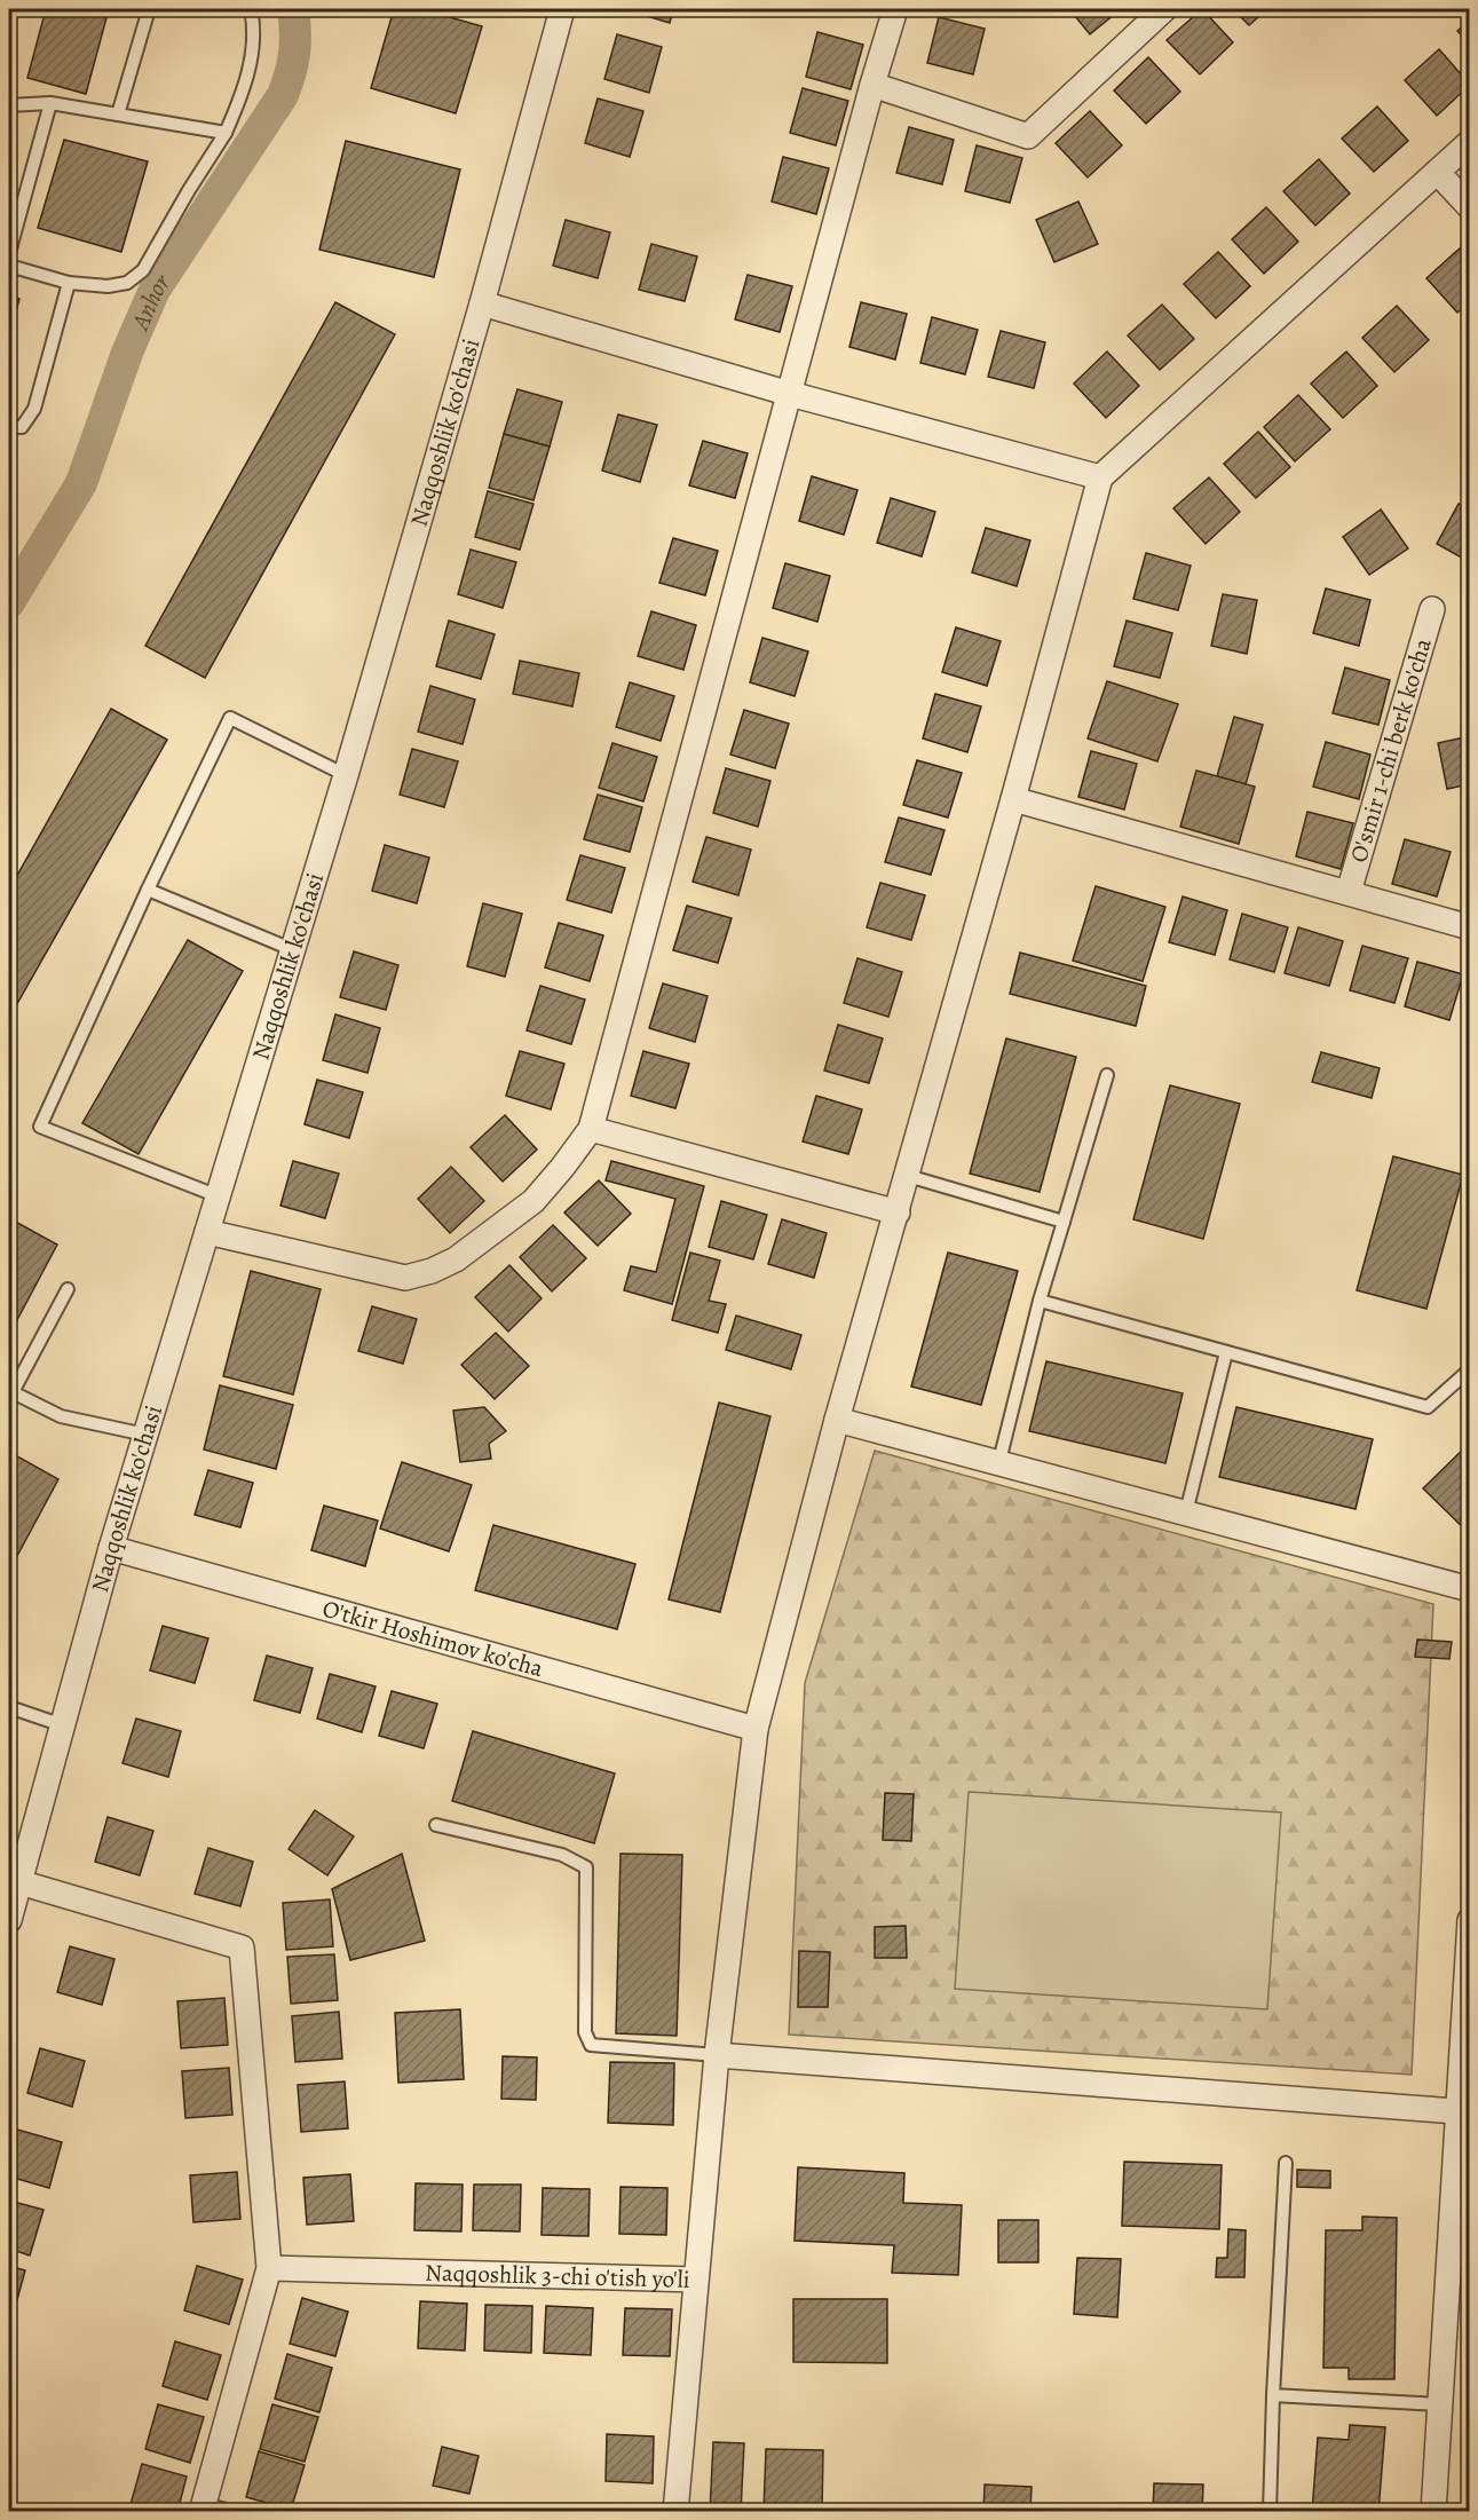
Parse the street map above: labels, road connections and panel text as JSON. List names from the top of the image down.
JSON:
{
  "streets": {
    "street": [
      "Naqqoshlik ko'chasi",
      "O'smir 1-chi berk ko'cha",
      "O'tkir Hoshimov ko'cha",
      "Naqqoshlik 3-chi o'tish yo'li"
    ]
  },
  "crossings": [
    ["Naqqoshlik ko'chasi", "O'tkir Hoshimov ko'cha"]
  ],
  "water": ["Anhor"]
}
